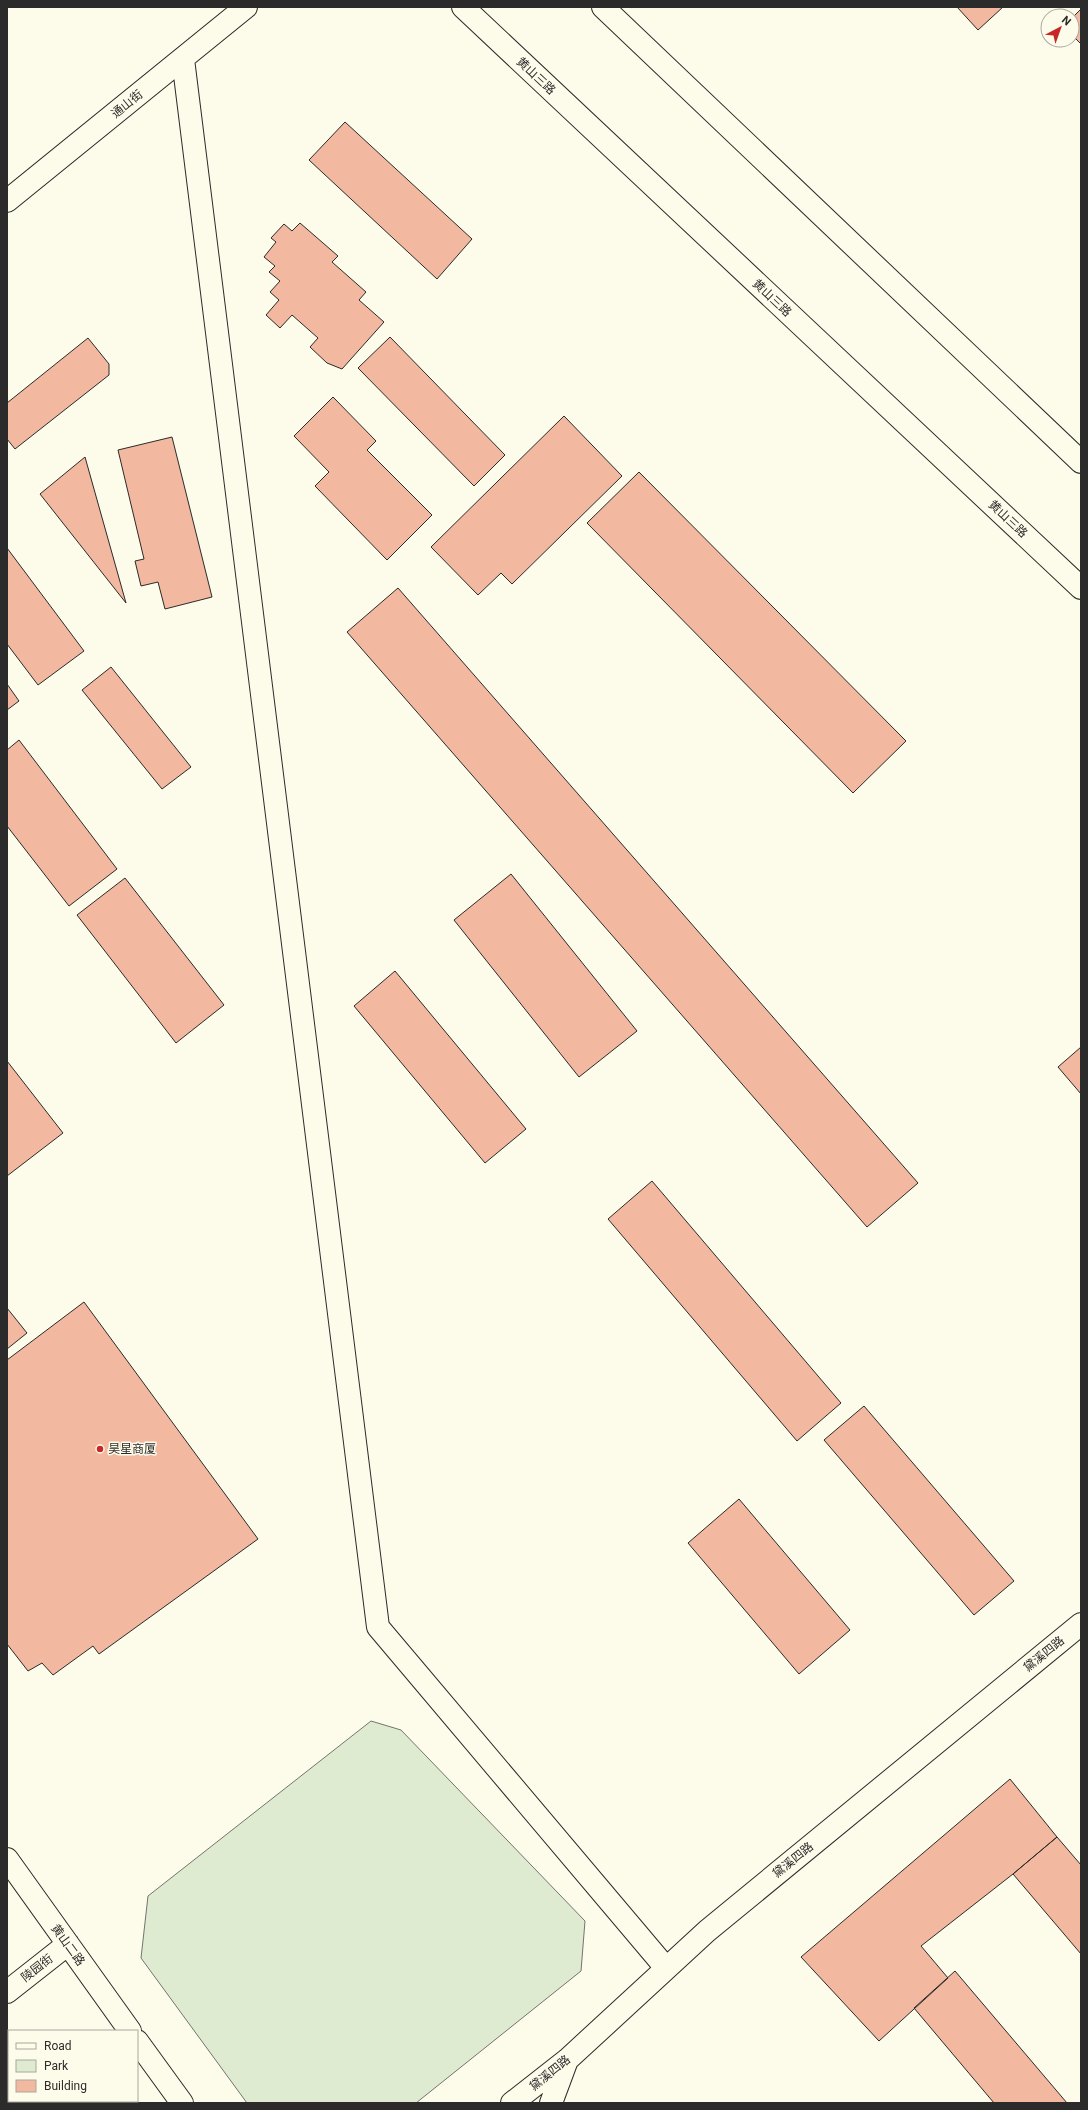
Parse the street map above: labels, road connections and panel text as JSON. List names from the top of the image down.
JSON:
{
  "streets": {
    "street": [
      "黄山三路",
      "通山街",
      "黛溪四路",
      "黄山二路",
      "陵园街"
    ]
  },
  "crossings": [
    ["黄山二路", "陵园街"]
  ],
  "places": ["昊星商厦"],
  "legend": ["Road", "Park", "Building"],
  "north": "top right"
}
